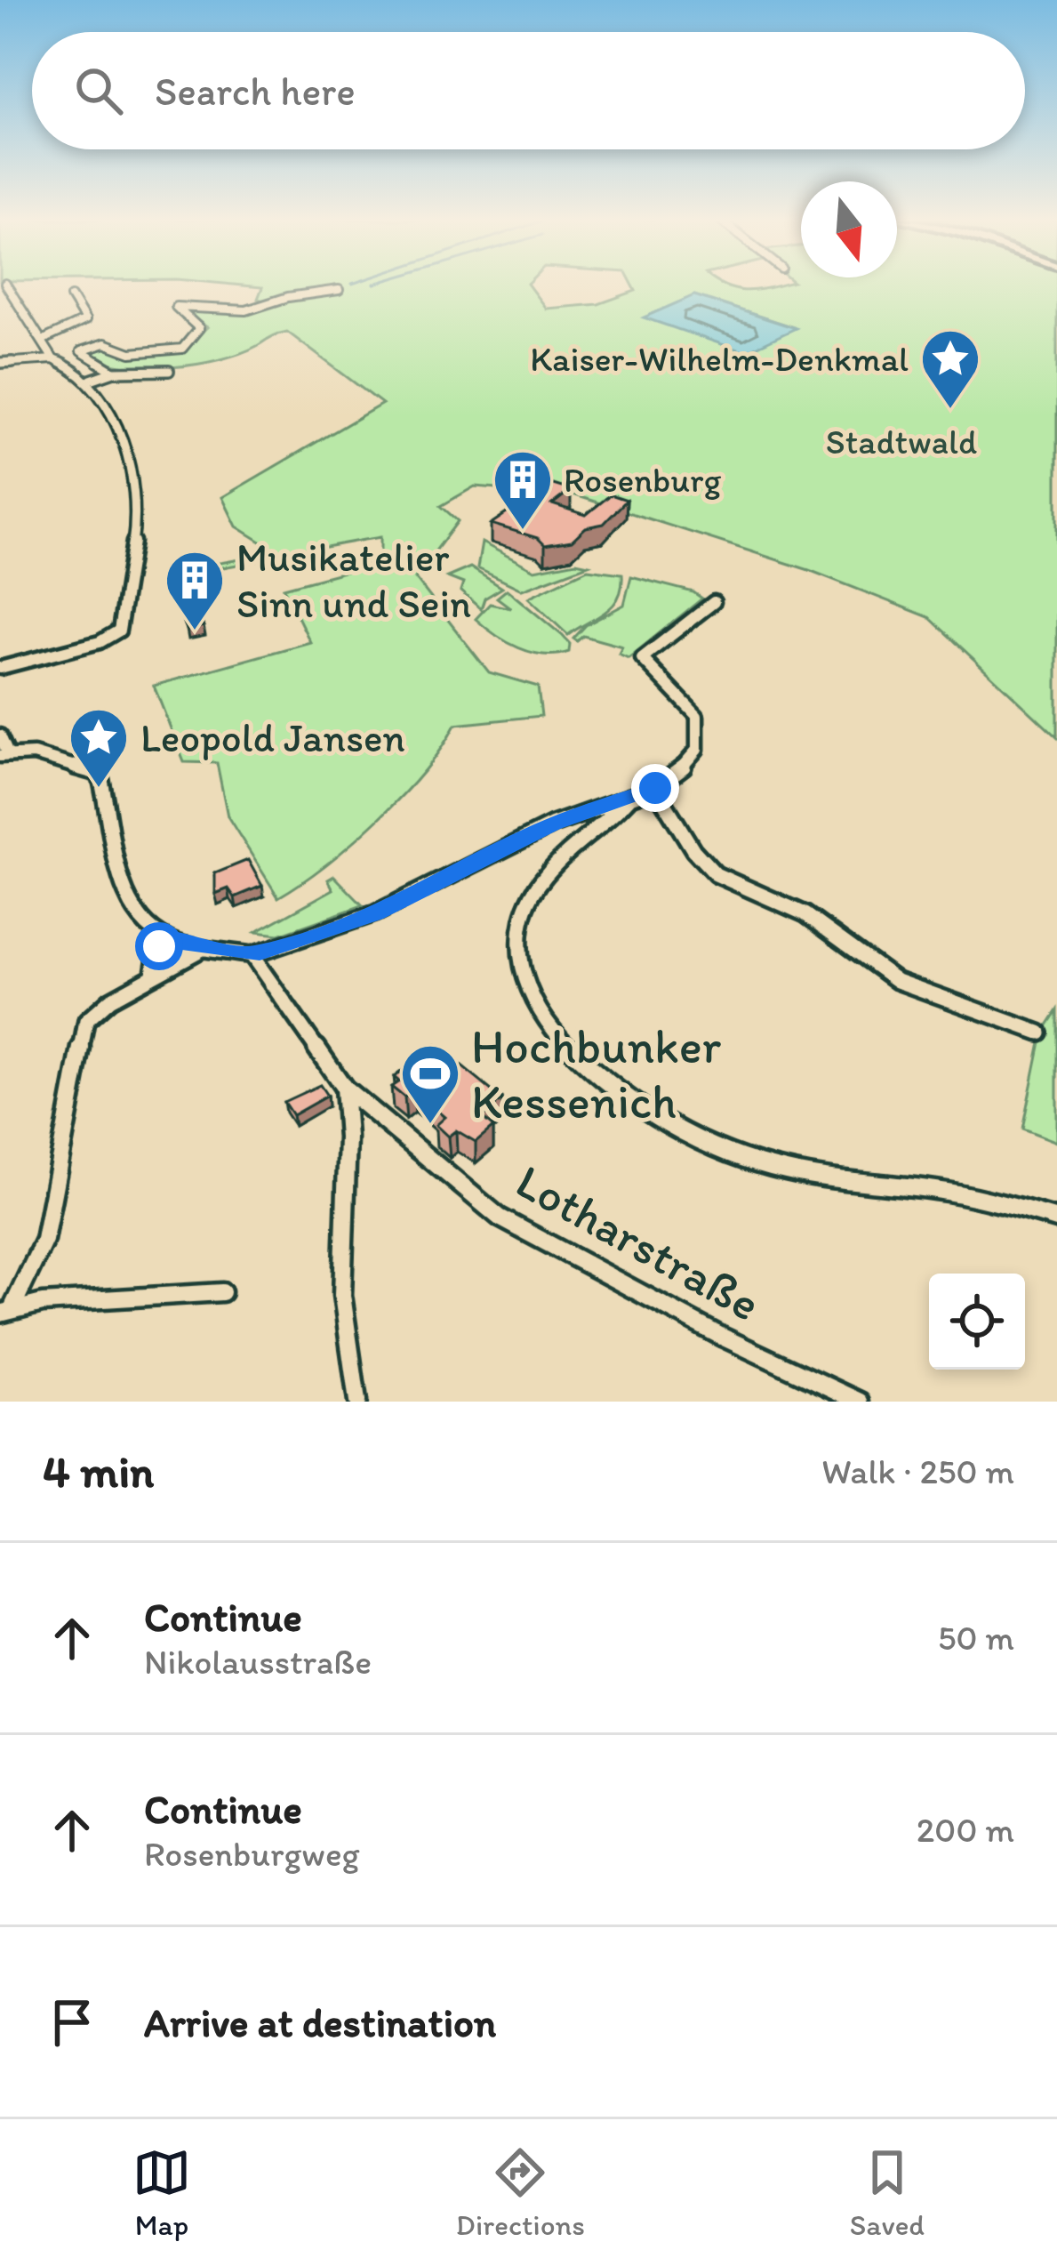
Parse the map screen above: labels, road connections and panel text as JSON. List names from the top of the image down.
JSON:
{
  "streets": {
    "street": ["Lotharstraße"]
  },
  "parks": ["Stadtwald"],
  "places": {
    "place": ["Kaiser-Wilhelm-Denkmal", "Leopold Jansen"],
    "building": ["Rosenburg", "Musikatelier Sinn und Sein"],
    "sports": ["Hochbunker Kessenich"]
  },
  "north": "bottom",
  "page": {
    "search": "Search here",
    "heading": ["4 min", "Walk · 250 m"],
    "list": [
      ["Continue", "Nikolausstraße", "50 m"],
      ["Continue", "Rosenburgweg", "200 m"],
      "Arrive at destination"
    ],
    "nav": ["Map", "Directions", "Saved"]
  }
}
